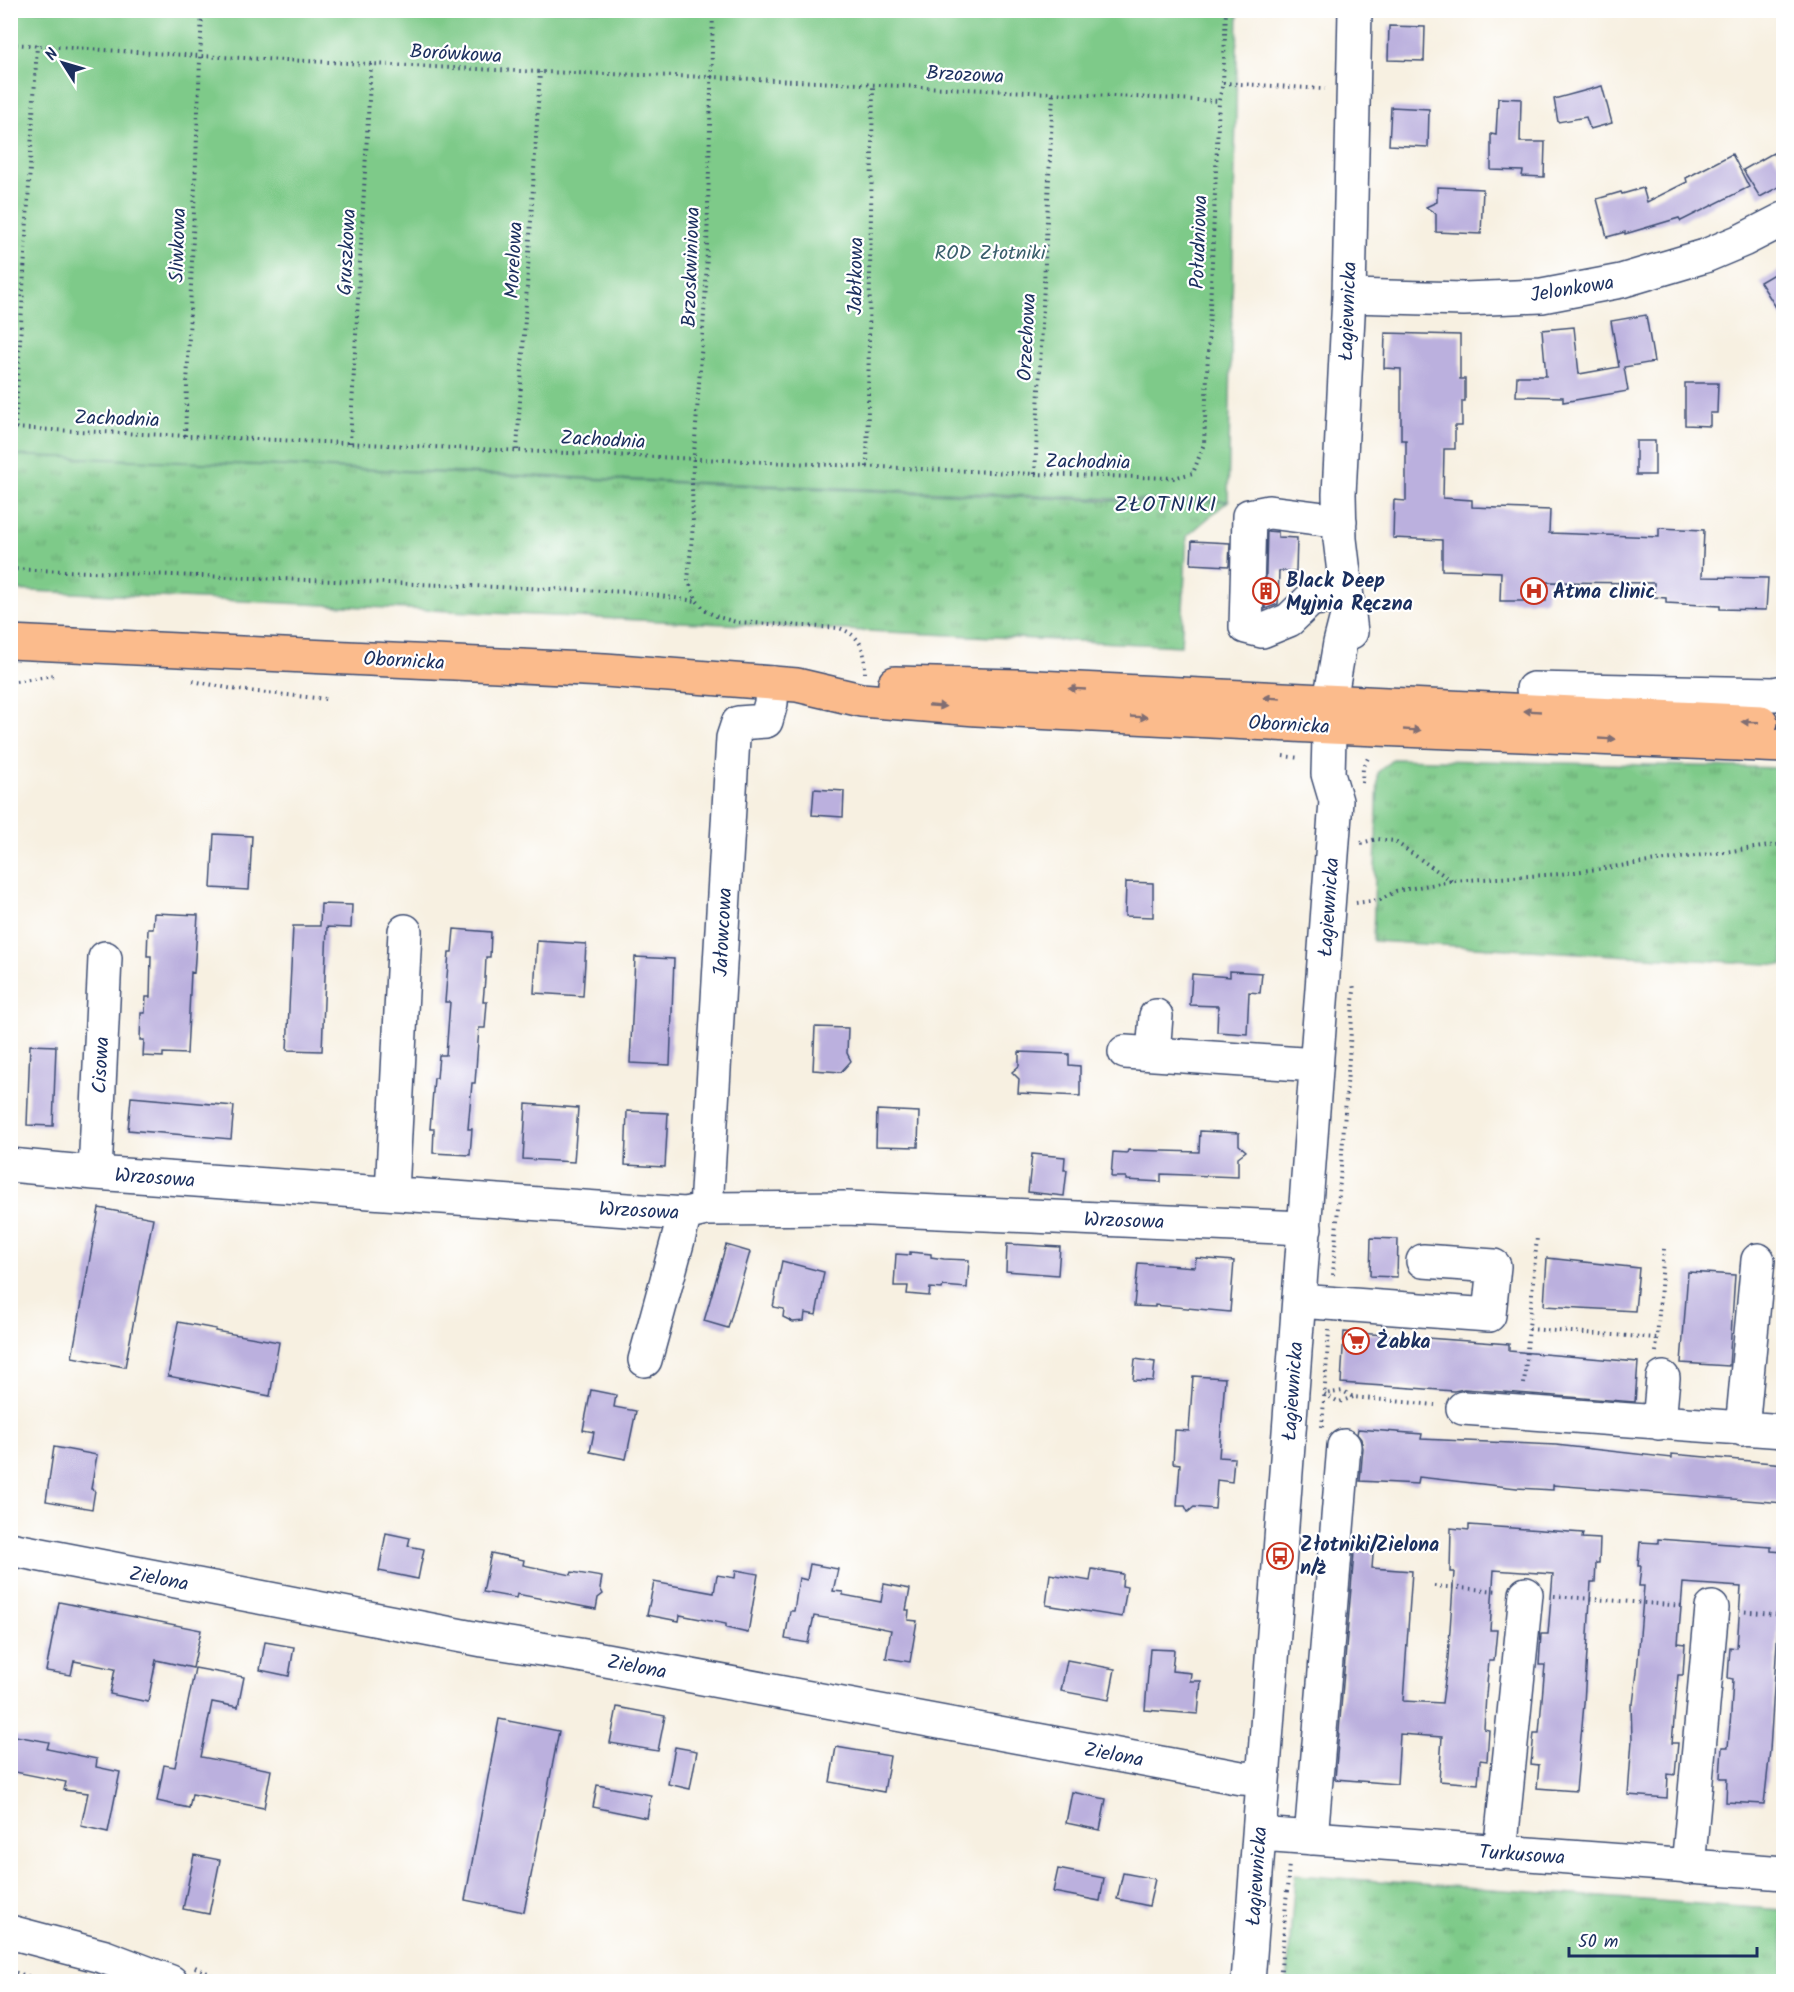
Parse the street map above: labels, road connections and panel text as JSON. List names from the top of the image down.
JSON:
{
  "streets": {
    "main road": ["Obornicka"],
    "street": [
      "Jelonkowa",
      "Łagiewnicka",
      "Jałowcowa",
      "Cisowa",
      "Wrzosowa",
      "Zielona",
      "Turkusowa"
    ],
    "path": [
      "Borówkowa",
      "Brzozowa",
      "Południowa",
      "Sliwkowa",
      "Gruszkowa",
      "Morelowa",
      "Brzoskwiniowa",
      "Jabłkowa",
      "Orzechowa",
      "Zachodnia"
    ]
  },
  "crossings": [
    ["Borówkowa", "Brzozowa"],
    ["Borówkowa", "Sliwkowa"],
    ["Borówkowa", "Gruszkowa"],
    ["Borówkowa", "Morelowa"],
    ["Borówkowa", "Brzoskwiniowa"],
    ["Brzozowa", "Południowa"],
    ["Brzozowa", "Brzoskwiniowa"],
    ["Brzozowa", "Jabłkowa"],
    ["Brzozowa", "Orzechowa"],
    ["Południowa", "Zachodnia"],
    ["Sliwkowa", "Zachodnia"],
    ["Gruszkowa", "Zachodnia"],
    ["Morelowa", "Zachodnia"],
    ["Brzoskwiniowa", "Zachodnia"],
    ["Jabłkowa", "Zachodnia"],
    ["Jelonkowa", "Łagiewnicka"],
    ["Łagiewnicka", "Obornicka"],
    ["Łagiewnicka", "Wrzosowa"],
    ["Łagiewnicka", "Zielona"],
    ["Łagiewnicka", "Turkusowa"],
    ["Orzechowa", "Zachodnia"],
    ["Obornicka", "Jałowcowa"],
    ["Jałowcowa", "Wrzosowa"],
    ["Cisowa", "Wrzosowa"]
  ],
  "districts": ["ZŁOTNIKI"],
  "parks": ["ROD Złotniki"],
  "places": {
    "building": ["Black Deep Myjnia Ręczna"],
    "hospital": ["Atma clinic"],
    "supermarket": ["Żabka"],
    "bus stop": ["Złotniki/Zielona n/ż"]
  },
  "scale_bar": "50 m",
  "north": "top left"
}
